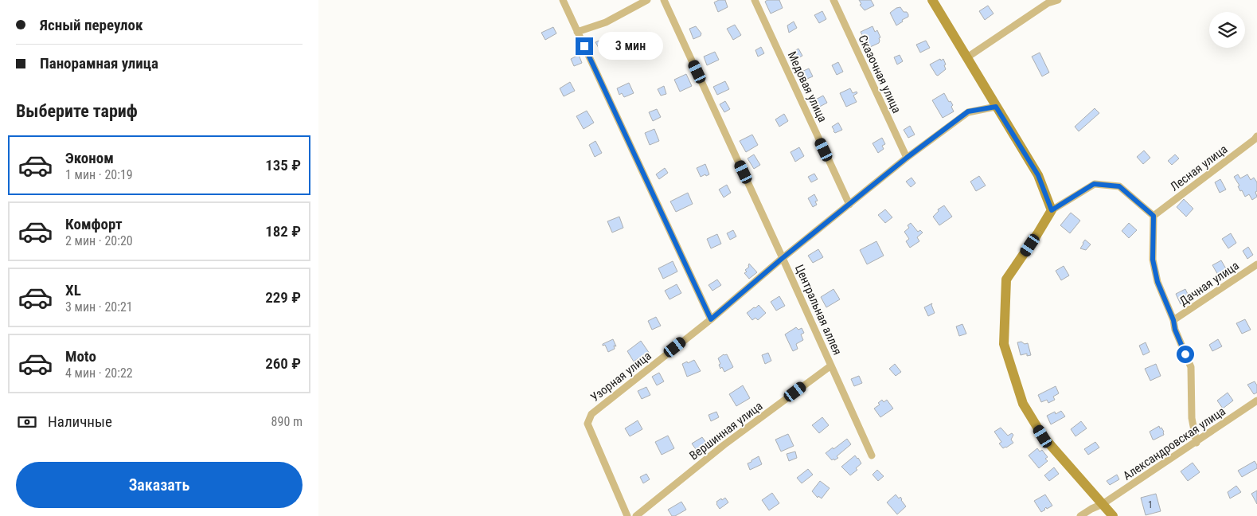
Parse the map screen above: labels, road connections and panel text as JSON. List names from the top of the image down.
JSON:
{
  "streets": {
    "street": [
      "Сказочная улица",
      "Медовая улица",
      "Лесная улица",
      "Дачная улица",
      "Центральная аллея",
      "Узорная улица",
      "Вершинная улица",
      "Александровская улица"
    ]
  },
  "crossings": [
    ["Сказочная улица", "Узорная улица"],
    ["Медовая улица", "Узорная улица"],
    ["Центральная аллея", "Узорная улица"],
    ["Центральная аллея", "Вершинная улица"]
  ],
  "house_numbers": ["1"],
  "page": {
    "banner": ["Ясный переулок", "Панорамная улица"],
    "bubble": "3 мин",
    "heading": "Выберите тариф",
    "list": [
      {
        "name": "Эконом",
        "note": "1 мин · 20:19",
        "value": "135 ₽"
      },
      {
        "name": "Комфорт",
        "note": "2 мин · 20:20",
        "value": "182 ₽"
      },
      {
        "name": "XL",
        "note": "3 мин · 20:21",
        "value": "229 ₽"
      },
      {
        "name": "Moto",
        "note": "4 мин · 20:22",
        "value": "260 ₽"
      }
    ],
    "pay": ["Наличные", "890 m"],
    "buttons": "Заказать"
  }
}
